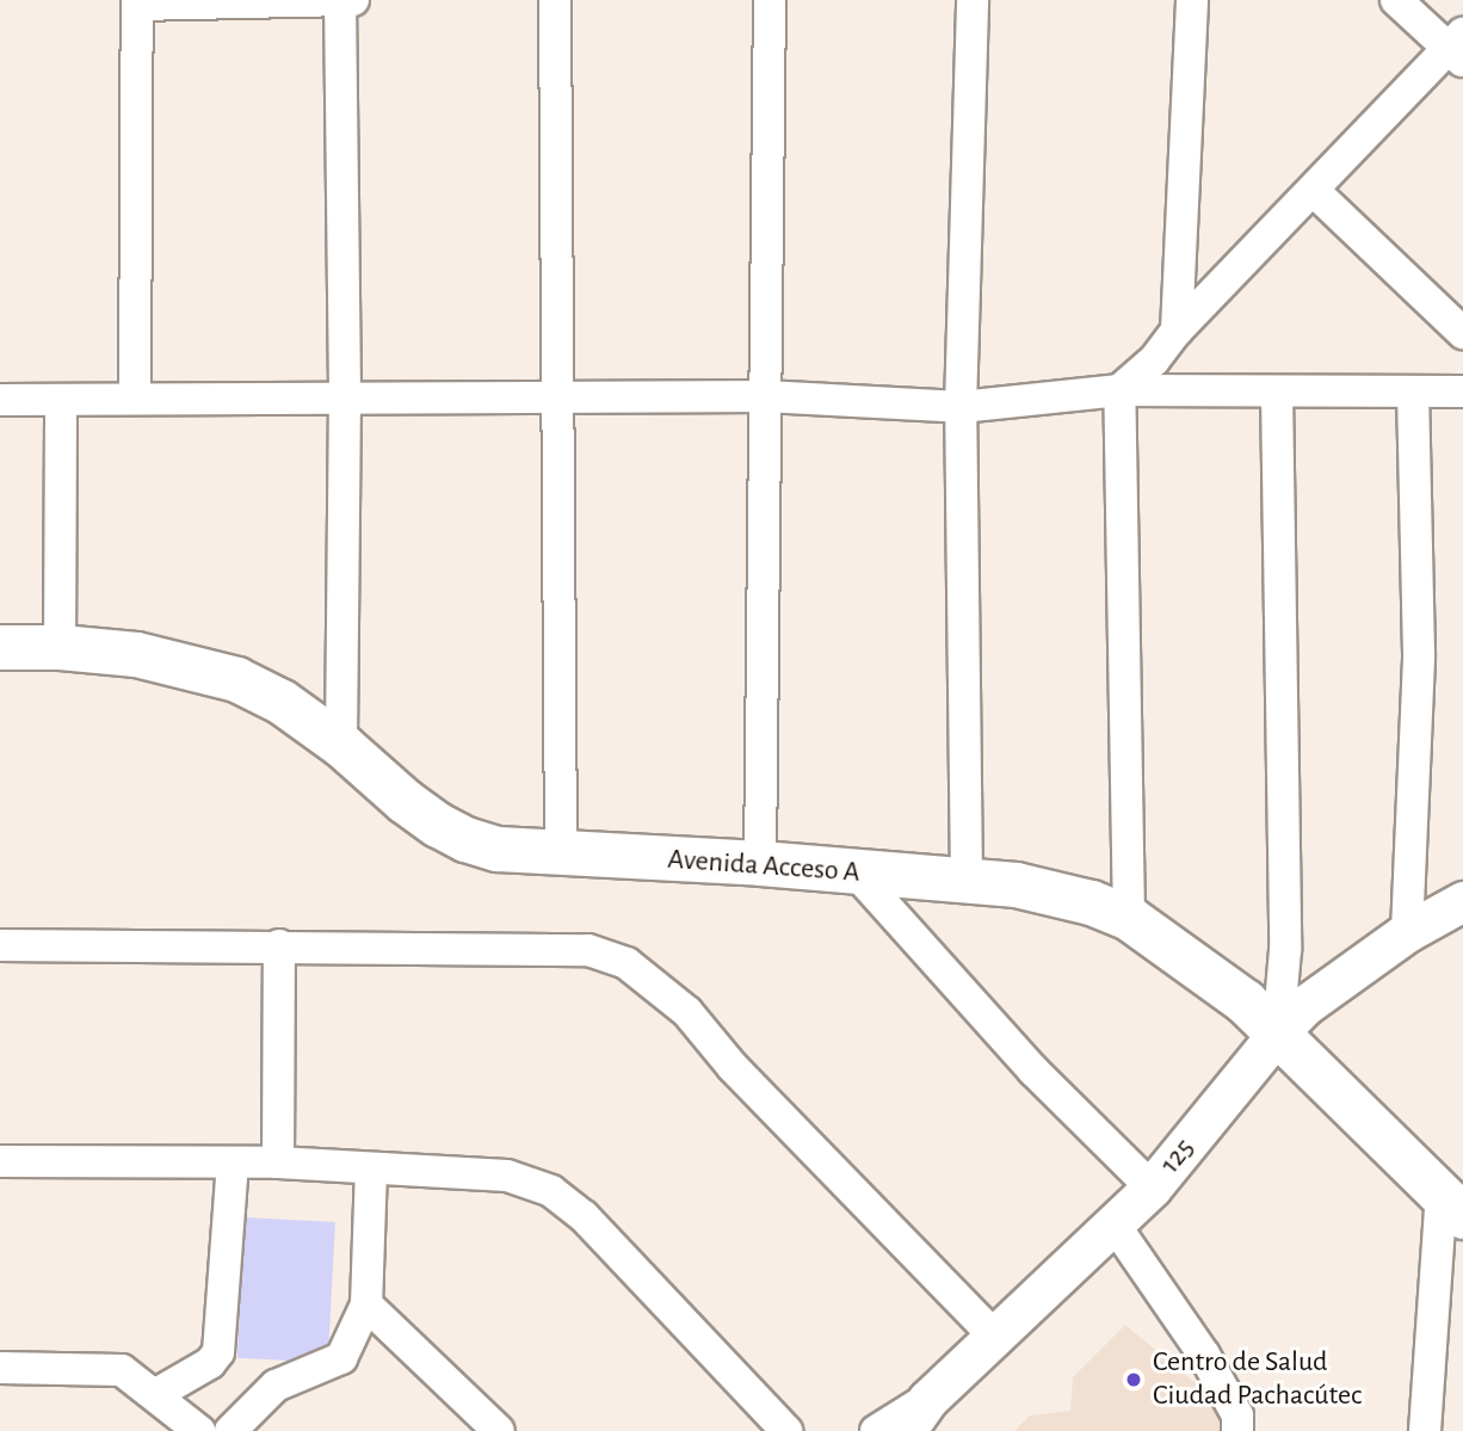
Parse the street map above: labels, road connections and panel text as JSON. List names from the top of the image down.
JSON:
{
  "streets": {
    "main road": ["Avenida Acceso A"],
    "street": ["125"]
  },
  "crossings": [
    ["Avenida Acceso A", "125"]
  ],
  "places": ["Centro de Salud Ciudad Pachacútec"]
}
